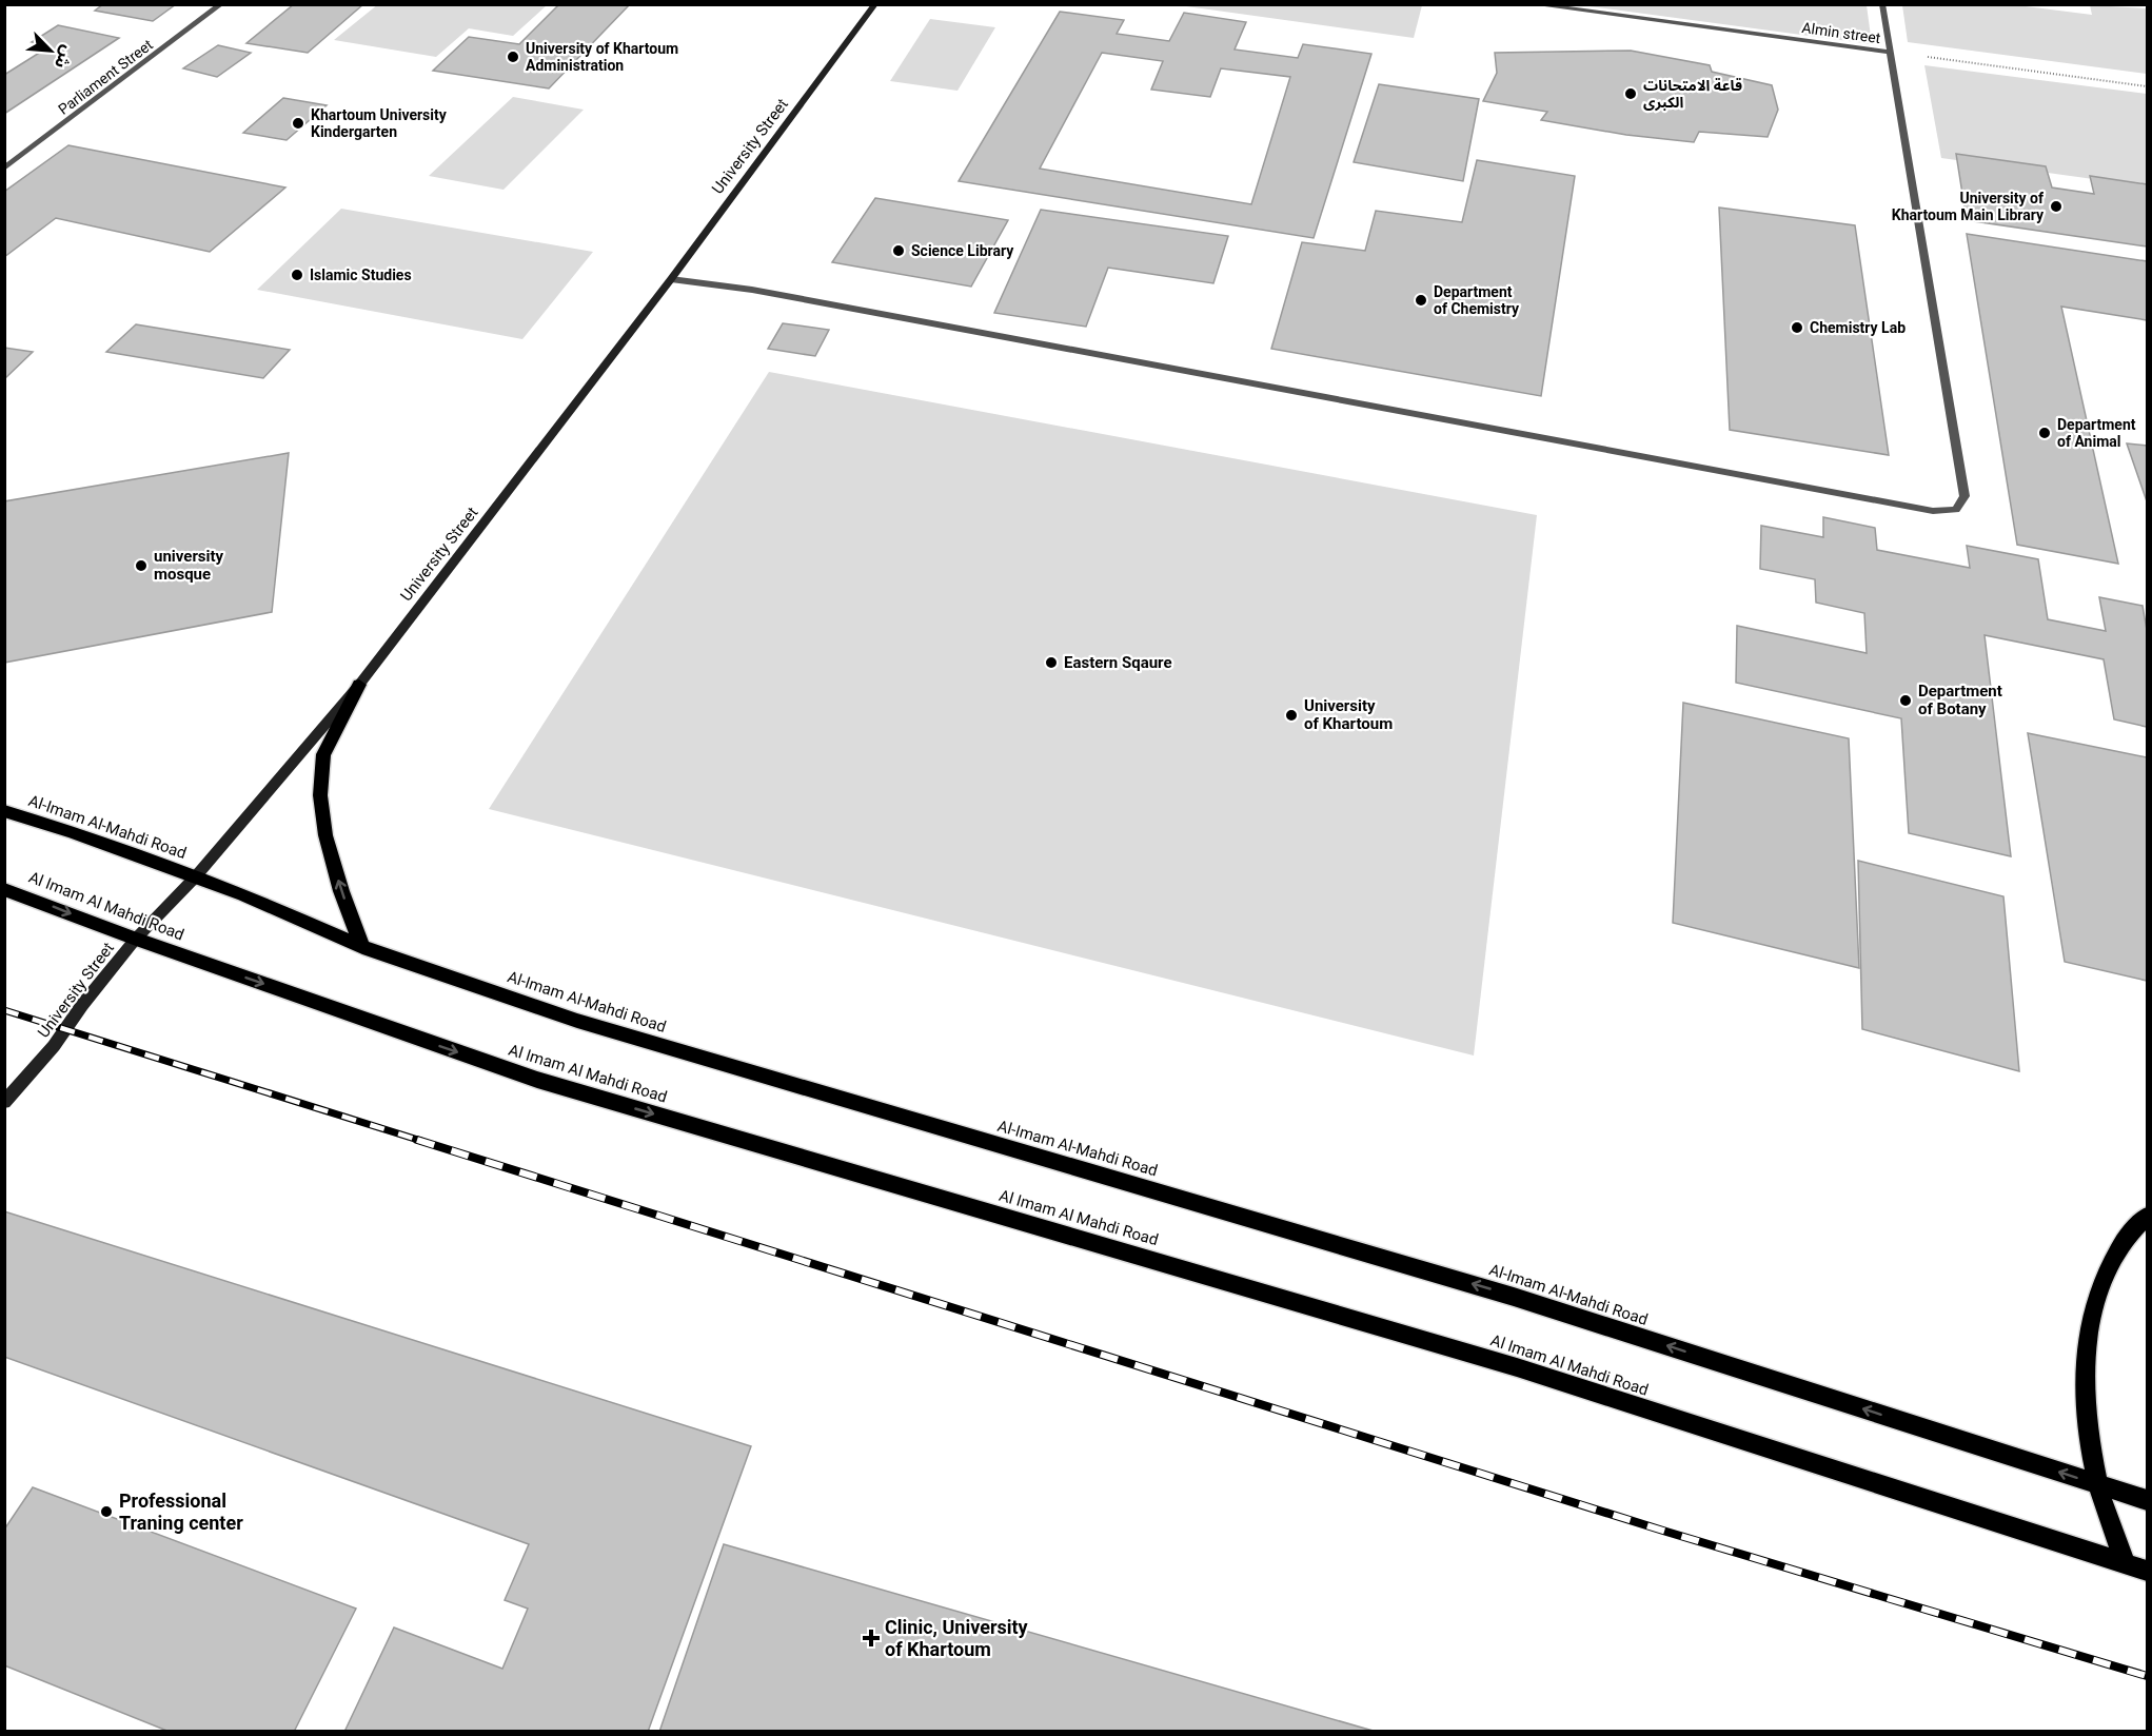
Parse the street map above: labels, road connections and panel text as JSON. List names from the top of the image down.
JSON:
{
  "streets": {
    "main road": ["University Street", "Al-Imam Al-Mahdi Road", "Al Imam Al Mahdi Road"],
    "street": ["Almin street", "Parliament Street"]
  },
  "crossings": [
    ["University Street", "Al-Imam Al-Mahdi Road"],
    ["University Street", "Al Imam Al Mahdi Road"]
  ],
  "one_way": ["Al-Imam Al-Mahdi Road", "Al Imam Al Mahdi Road"],
  "places": {
    "other": [
      "University of Khartoum Administration",
      "قاعة الامتحانات الكبرى",
      "Khartoum University Kindergarten",
      "University of Khartoum Main Library",
      "Science Library",
      "Islamic Studies",
      "Department of Chemistry",
      "Chemistry Lab",
      "Department of Animal",
      "university mosque",
      "Eastern Sqaure",
      "Department of Botany",
      "University of Khartoum",
      "Professional Traning center"
    ],
    "health": ["Clinic, University of Khartoum"]
  },
  "north": "bottom right"
}
